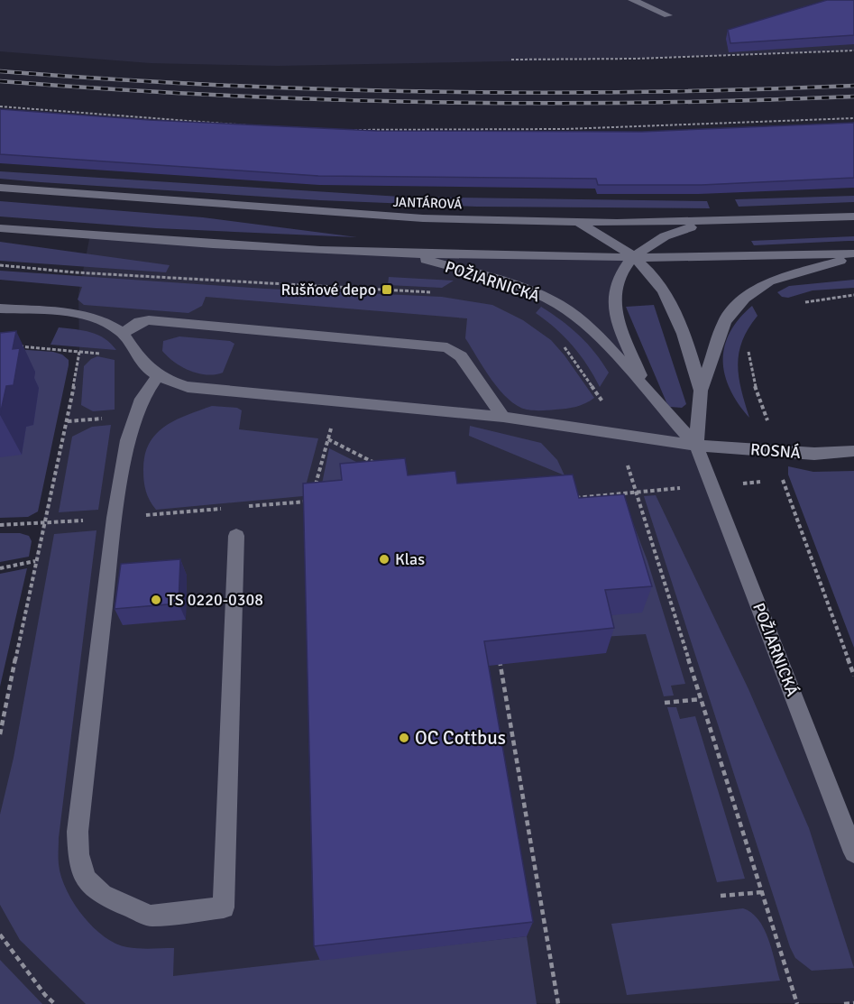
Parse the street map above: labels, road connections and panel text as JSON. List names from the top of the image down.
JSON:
{
  "streets": {
    "street": ["JANTÁROVÁ", "POŽIARNICKÁ", "ROSNÁ"]
  },
  "crossings": [
    ["JANTÁROVÁ", "POŽIARNICKÁ"],
    ["POŽIARNICKÁ", "ROSNÁ"]
  ],
  "places": {
    "transit": ["Rušňové depo"],
    "other": ["Klas", "TS 0220-0308", "OC Cottbus"]
  }
}
